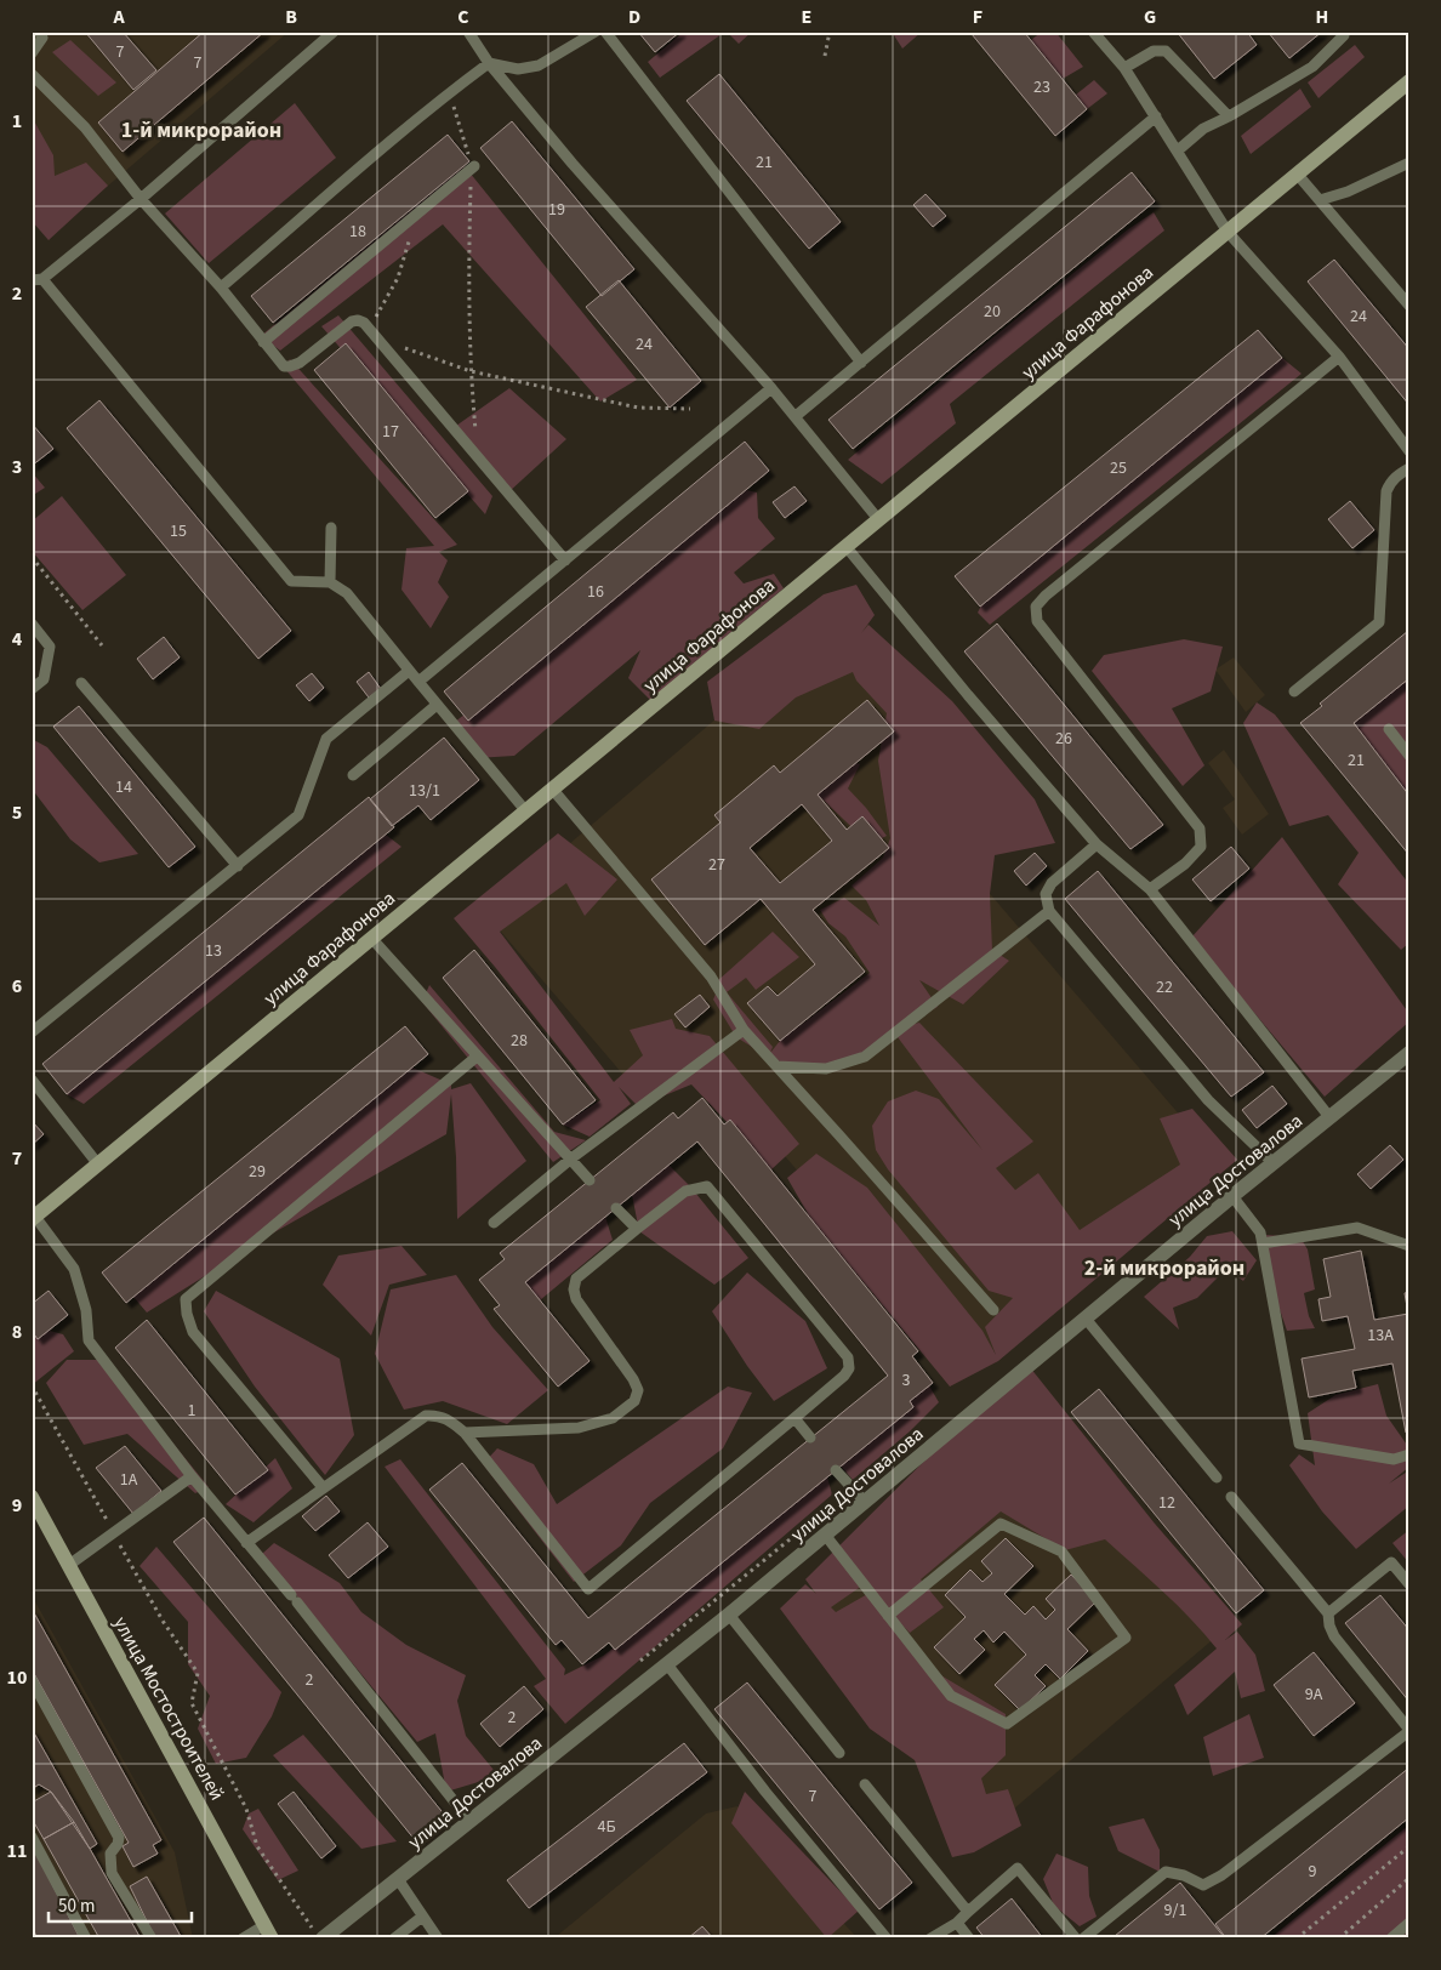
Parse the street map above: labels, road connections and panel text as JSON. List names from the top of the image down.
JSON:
{
  "streets": {
    "street": ["улица Фарафонова", "улица Достовалова", "улица Мостостроителей"]
  },
  "districts": ["1-й микрорайон", "2-й микрорайон"],
  "house_numbers": [
    "7",
    "7",
    "23",
    "21",
    "19",
    "18",
    "20",
    "24",
    "24",
    "17",
    "25",
    "15",
    "16",
    "26",
    "21",
    "14",
    "13/1",
    "27",
    "13",
    "22",
    "28",
    "29",
    "13А",
    "3",
    "1",
    "1А",
    "12",
    "2",
    "9А",
    "2",
    "7",
    "4Б",
    "9",
    "9/1"
  ],
  "scale_bar": "50 m",
  "grid": {
    "columns": [
      "A",
      "B",
      "C",
      "D",
      "E",
      "F",
      "G",
      "H"
    ],
    "rows": [
      "1",
      "2",
      "3",
      "4",
      "5",
      "6",
      "7",
      "8",
      "9",
      "10",
      "11"
    ]
  }
}
